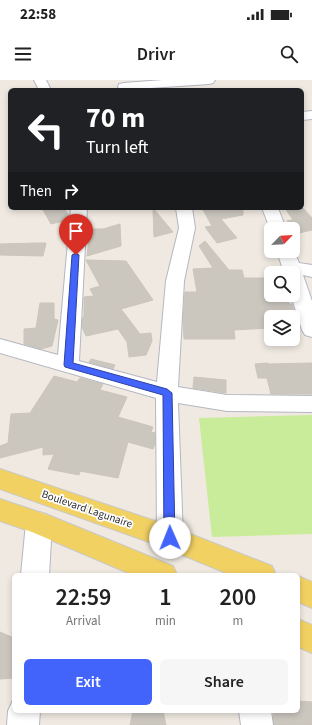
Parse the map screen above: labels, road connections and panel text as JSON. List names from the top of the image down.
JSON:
{
  "streets": {
    "main road": ["Boulevard Lagunaire"]
  },
  "north": "top right",
  "page": {
    "status": "22:58",
    "header": "Drivr",
    "turn": ["70 m", "Turn left"],
    "then": "Then",
    "eta": [
      "22:59",
      "Arrival",
      "1",
      "min",
      "200",
      "m"
    ],
    "buttons": ["Exit", "Share"]
  }
}
